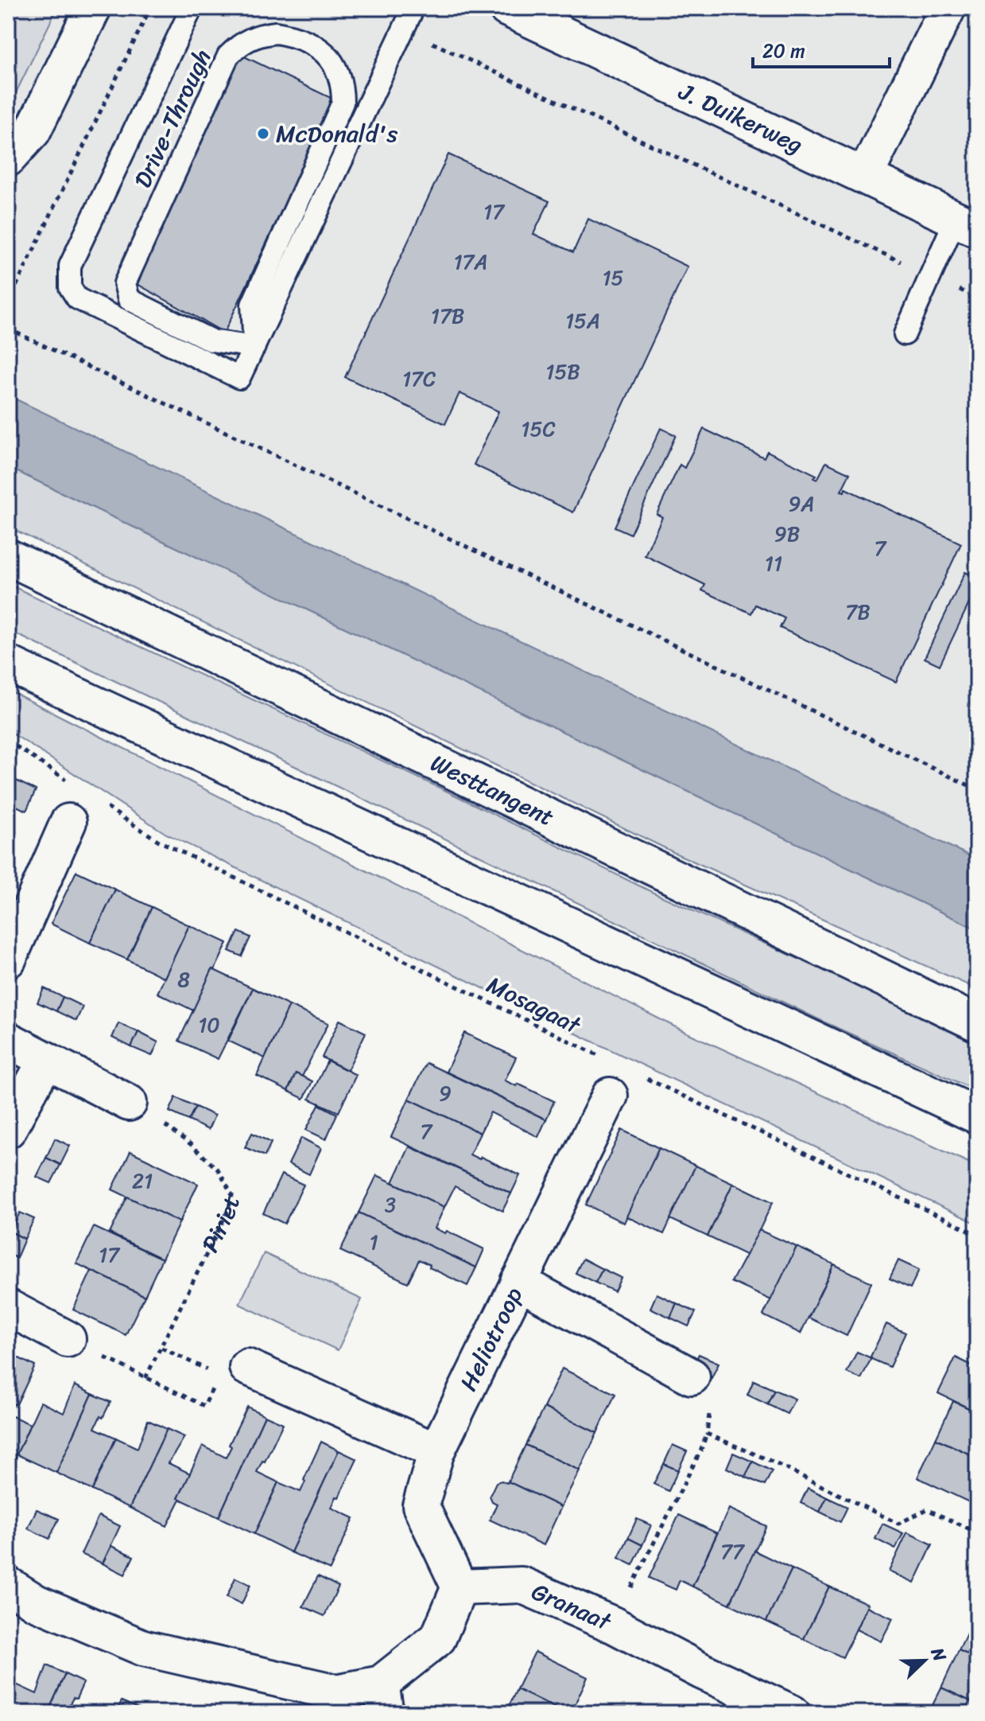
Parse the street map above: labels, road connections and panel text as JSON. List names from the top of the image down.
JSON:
{
  "streets": {
    "street": [
      "J. Duikerweg",
      "Westtangent",
      "Heliotroop",
      "Granaat"
    ],
    "lane": ["Drive-Through"],
    "path": ["Mosagaat", "Piriet"]
  },
  "crossings": [
    ["Heliotroop", "Granaat"]
  ],
  "places": ["McDonald's"],
  "house_numbers": [
    "17",
    "17A",
    "15",
    "17B",
    "15A",
    "15B",
    "17C",
    "15C",
    "9A",
    "9B",
    "7",
    "11",
    "7B",
    "8",
    "10",
    "9",
    "7",
    "21",
    "3",
    "1",
    "17",
    "77"
  ],
  "scale_bar": "20 m",
  "north": "top right"
}
